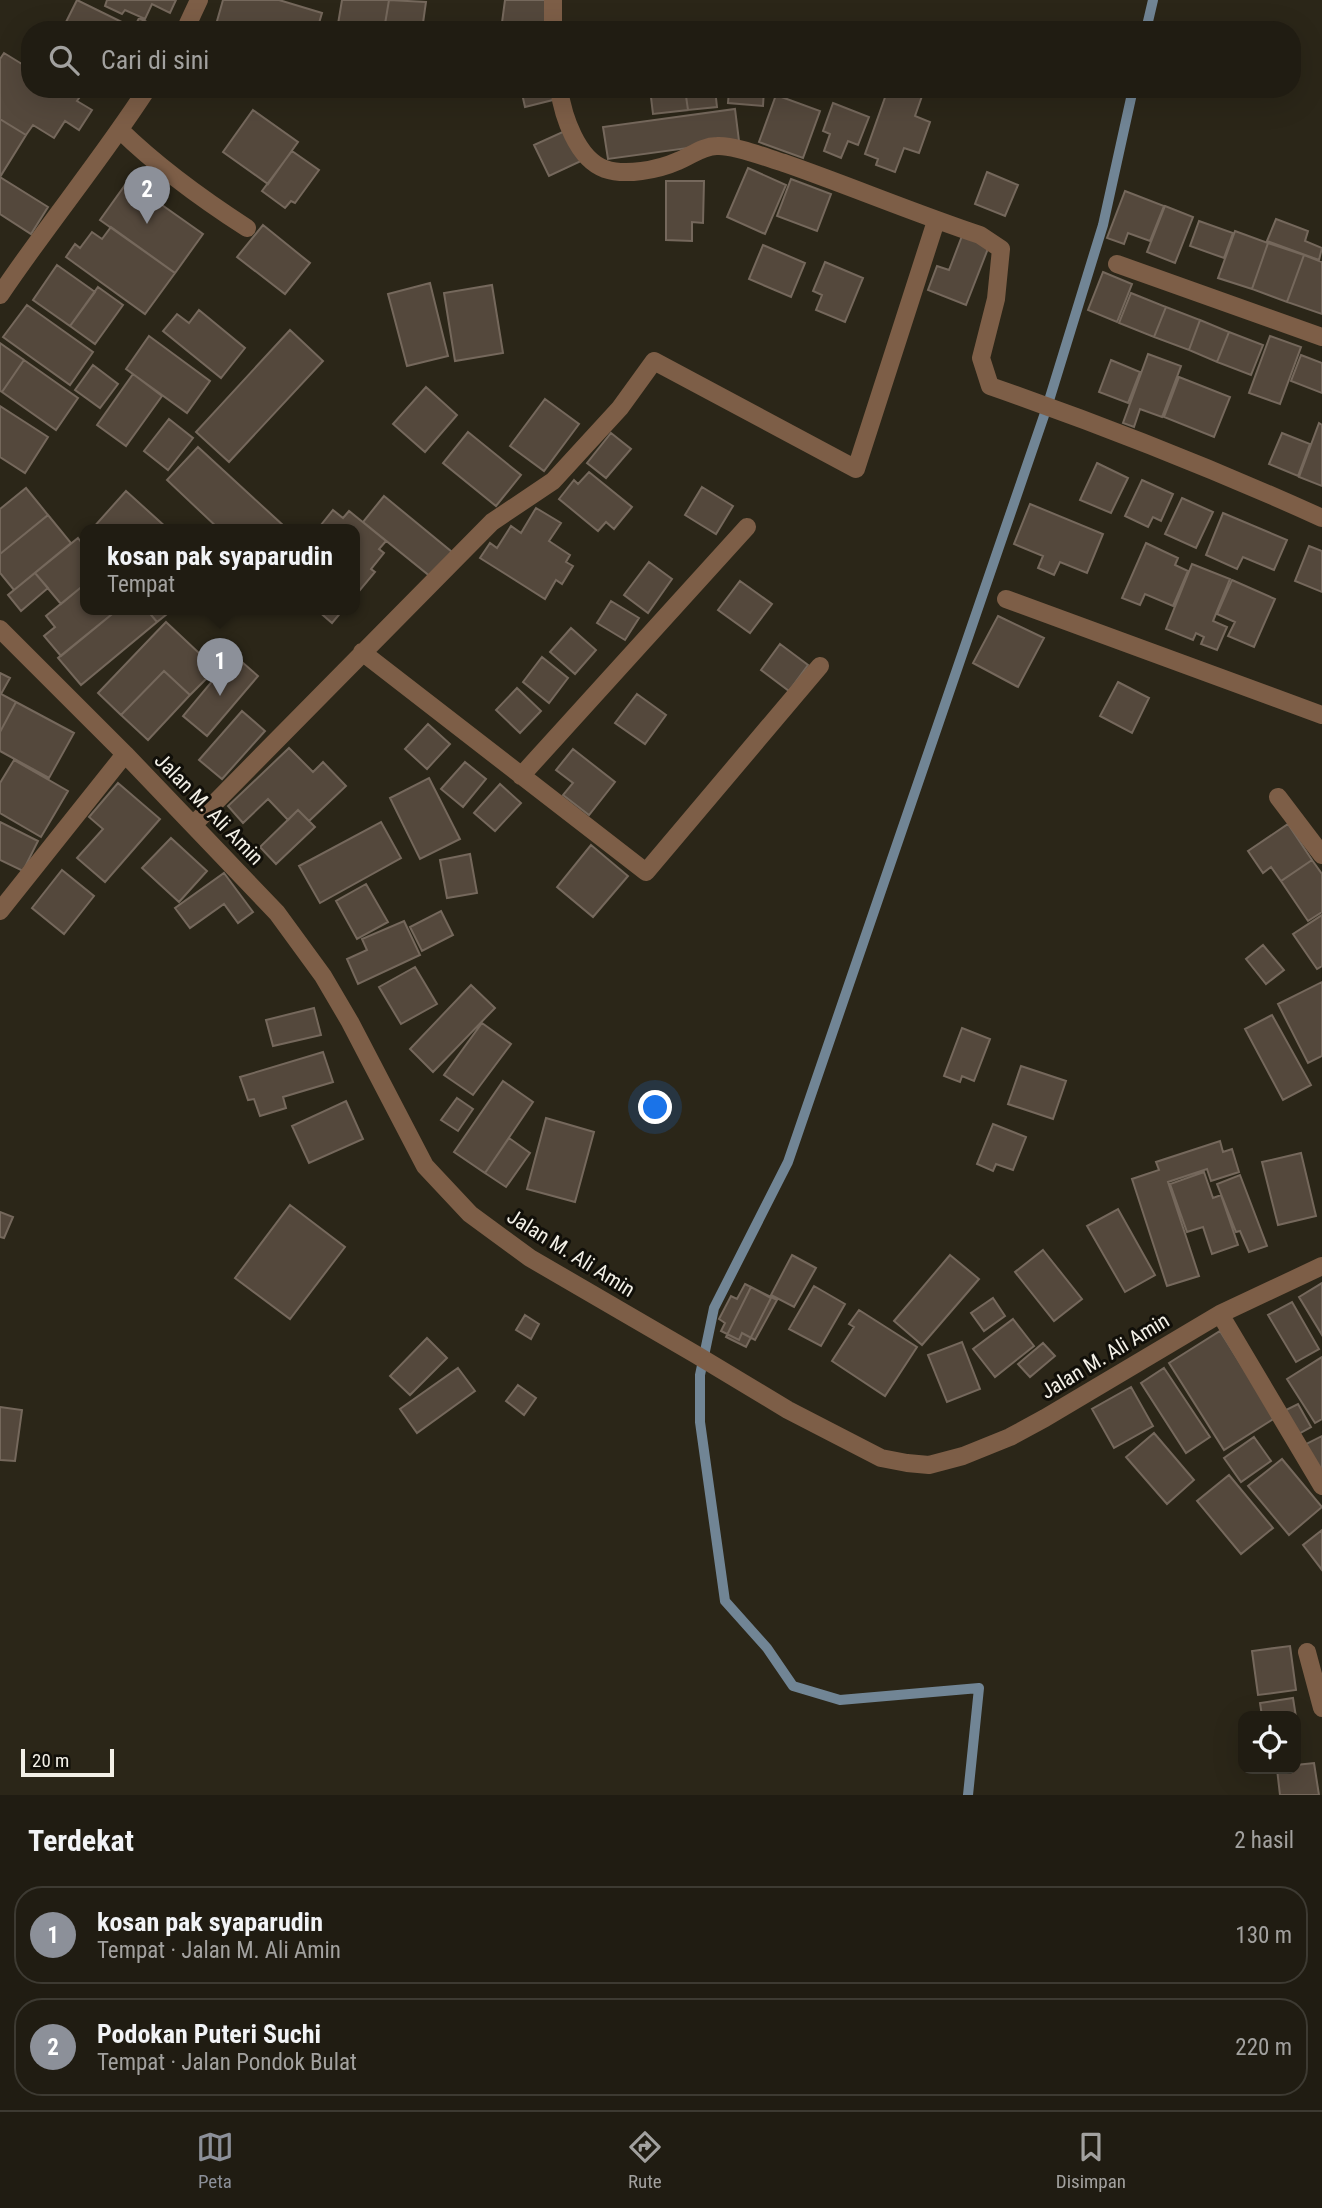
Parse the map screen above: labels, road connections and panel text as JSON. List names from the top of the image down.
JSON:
{
  "streets": {
    "street": ["Jalan M. Ali Amin"]
  },
  "scale_bar": "20 m",
  "page": {
    "search": "Cari di sini",
    "pins": ["2", "1"],
    "popup": ["kosan pak syaparudin", "Tempat"],
    "scale": "20 m",
    "heading": ["Terdekat", "2 hasil"],
    "list": [
      {
        "mark": "1",
        "name": "kosan pak syaparudin",
        "note": "Tempat · Jalan M. Ali Amin",
        "value": "130 m"
      },
      {
        "mark": "2",
        "name": "Podokan Puteri Suchi",
        "note": "Tempat · Jalan Pondok Bulat",
        "value": "220 m"
      }
    ],
    "nav": ["Peta", "Rute", "Disimpan"]
  }
}
